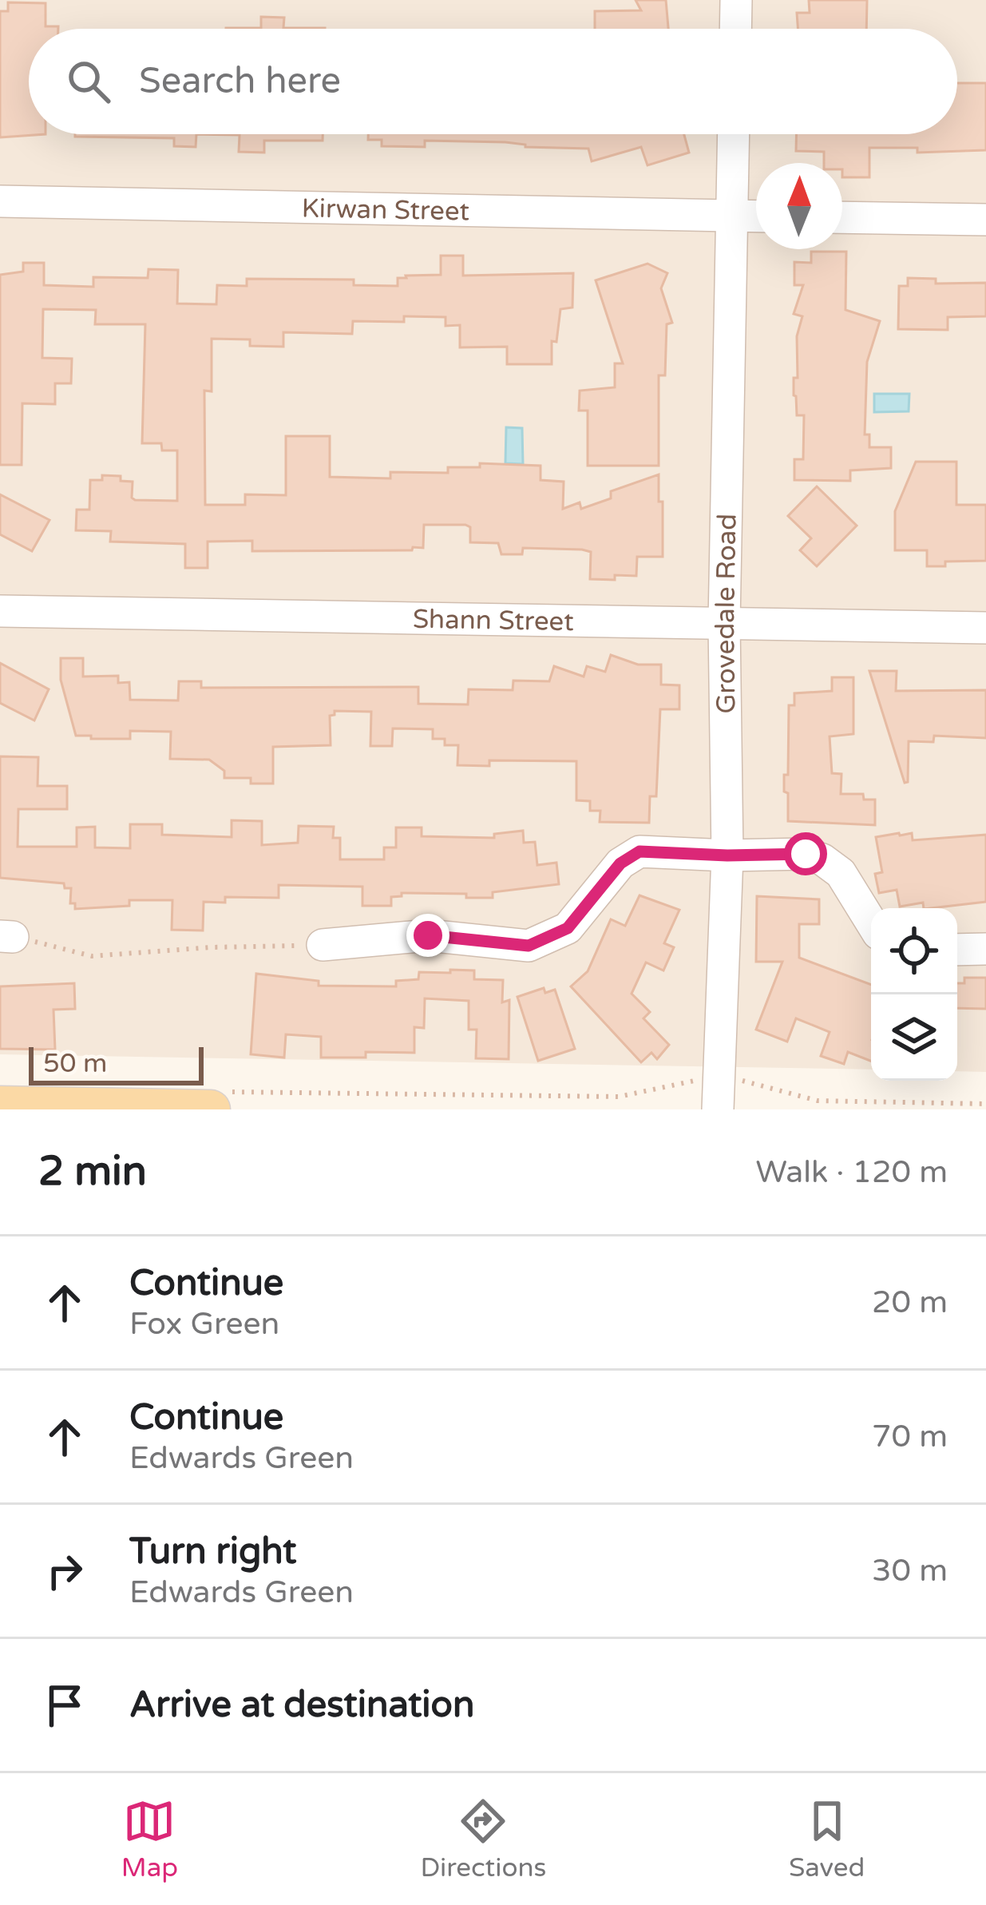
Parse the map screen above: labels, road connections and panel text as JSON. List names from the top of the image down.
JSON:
{
  "streets": {
    "street": ["Kirwan Street", "Grovedale Road", "Shann Street"]
  },
  "crossings": [
    ["Kirwan Street", "Grovedale Road"],
    ["Grovedale Road", "Shann Street"]
  ],
  "scale_bar": "50 m",
  "north": "top",
  "page": {
    "search": "Search here",
    "scale": "50 m",
    "heading": ["2 min", "Walk · 120 m"],
    "list": [
      ["Continue", "Fox Green", "20 m"],
      ["Continue", "Edwards Green", "70 m"],
      ["Turn right", "Edwards Green", "30 m"],
      "Arrive at destination"
    ],
    "nav": ["Map", "Directions", "Saved"]
  }
}
